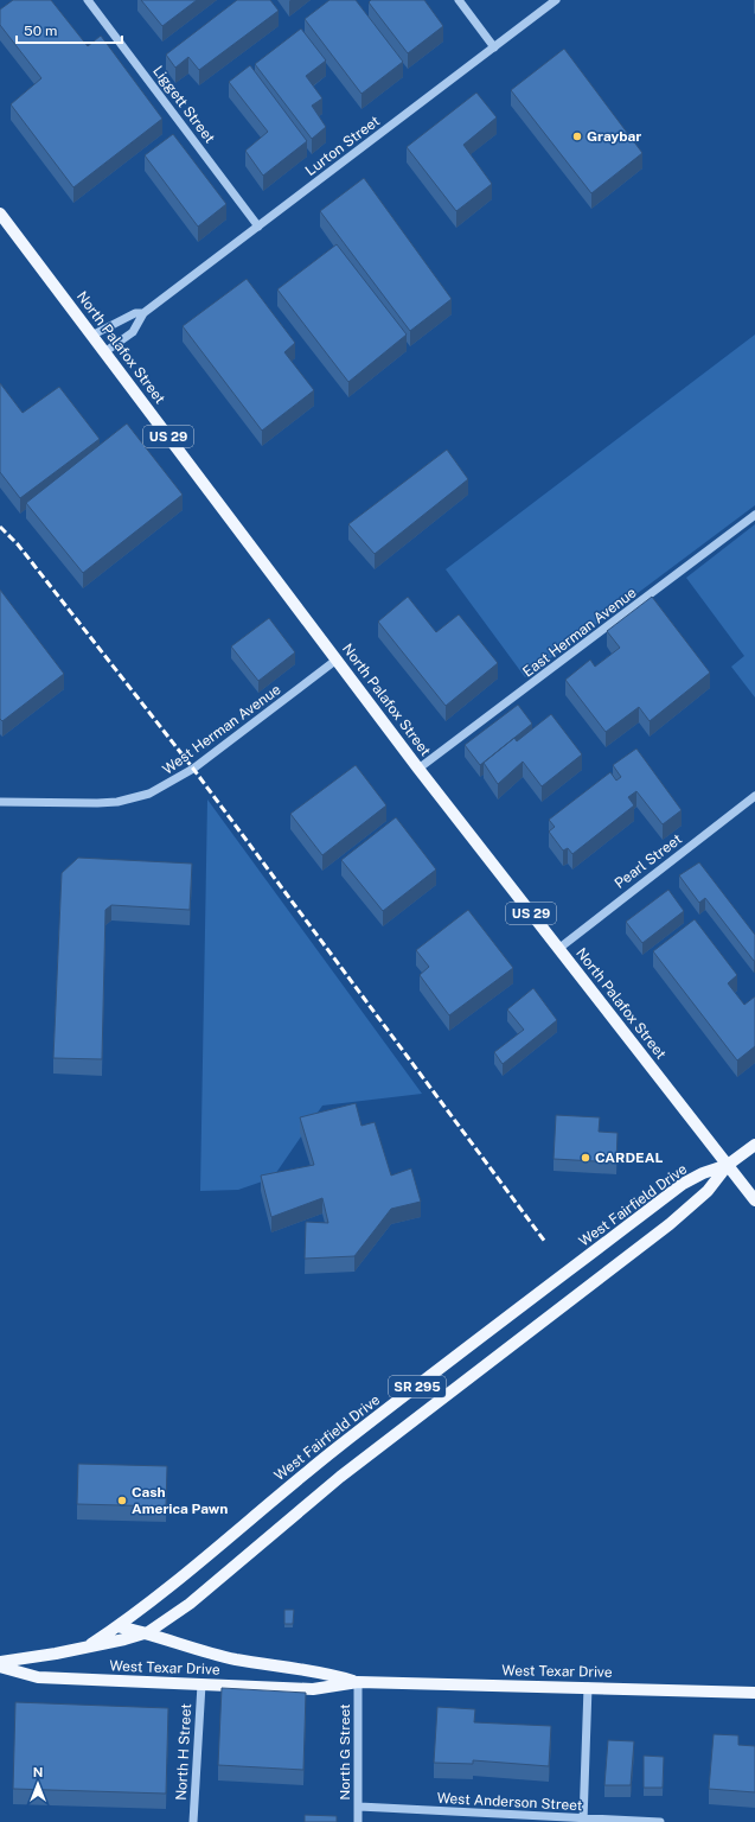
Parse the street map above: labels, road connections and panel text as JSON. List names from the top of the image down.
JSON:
{
  "streets": {
    "main road": [
      "North Palafox Street",
      "US 29",
      "West Fairfield Drive",
      "SR 295",
      "West Texar Drive"
    ],
    "street": [
      "Liggett Street",
      "Lurton Street",
      "East Herman Avenue",
      "West Herman Avenue",
      "Pearl Street",
      "North H Street",
      "North G Street",
      "West Anderson Street"
    ]
  },
  "crossings": [
    ["Liggett Street", "Lurton Street"],
    ["Lurton Street", "North Palafox Street"],
    ["North Palafox Street", "East Herman Avenue"],
    ["North Palafox Street", "West Herman Avenue"],
    ["North Palafox Street", "Pearl Street"],
    ["North Palafox Street", "West Fairfield Drive"],
    ["North Palafox Street", "SR 295"],
    ["West Fairfield Drive", "SR 295"],
    ["West Fairfield Drive", "West Texar Drive"],
    ["SR 295", "West Texar Drive"],
    ["West Texar Drive", "North H Street"],
    ["West Texar Drive", "North G Street"],
    ["North G Street", "West Anderson Street"]
  ],
  "places": ["Graybar", "CARDEAL", "Cash America Pawn"],
  "scale_bar": "50 m",
  "north": "top"
}
